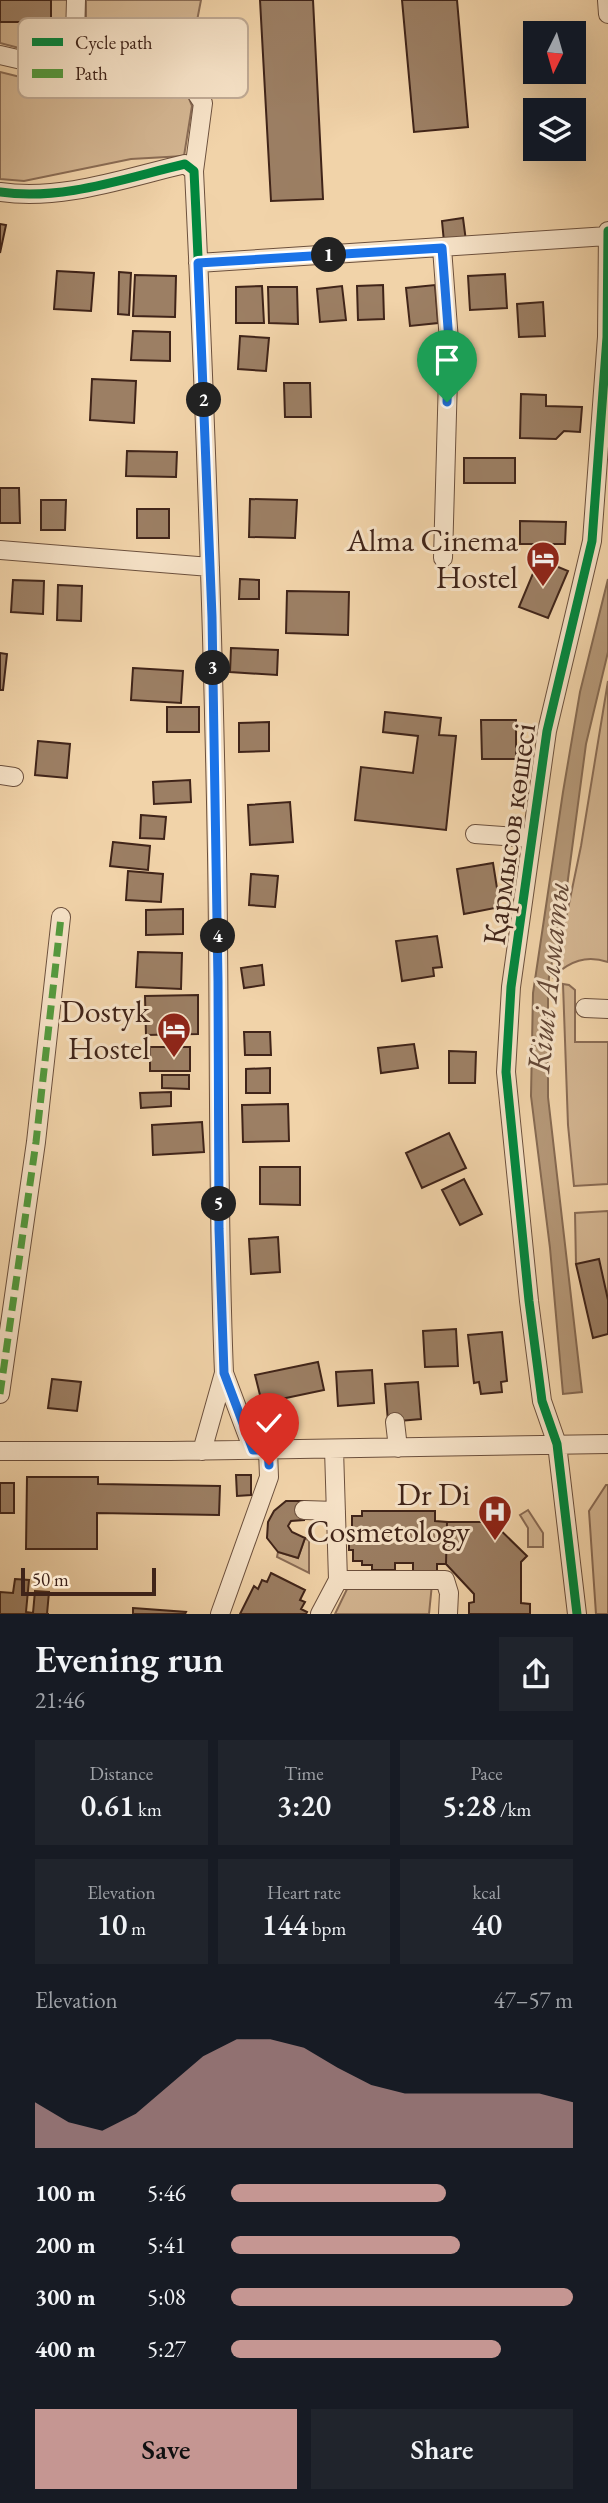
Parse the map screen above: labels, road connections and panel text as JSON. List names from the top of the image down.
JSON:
{
  "streets": {
    "street": ["Қармысов көшесі"]
  },
  "water": ["Кіші Алматы"],
  "places": {
    "hotel": ["Alma Cinema Hostel", "Dostyk Hostel"],
    "hospital": ["Dr Di Cosmetology"]
  },
  "legend": ["Cycle path", "Path"],
  "scale_bar": "50 m",
  "north": "bottom",
  "page": {
    "pins": [
      "1",
      "2",
      "3",
      "4",
      "5"
    ],
    "scale": "50 m",
    "heading": ["Evening run", "21:46"],
    "stats": [
      ["Distance", "0.61 km"],
      ["Time", "3:20"],
      ["Pace", "5:28 /km"],
      ["Elevation", "10 m"],
      ["Heart rate", "144 bpm"],
      ["kcal", "40"]
    ],
    "chart": ["Elevation", "47–57 m"],
    "list": [
      {
        "name": "100 m",
        "note": "5:46"
      },
      {
        "name": "200 m",
        "note": "5:41"
      },
      {
        "name": "300 m",
        "note": "5:08"
      },
      {
        "name": "400 m",
        "note": "5:27"
      }
    ],
    "buttons": ["Save", "Share"]
  }
}
